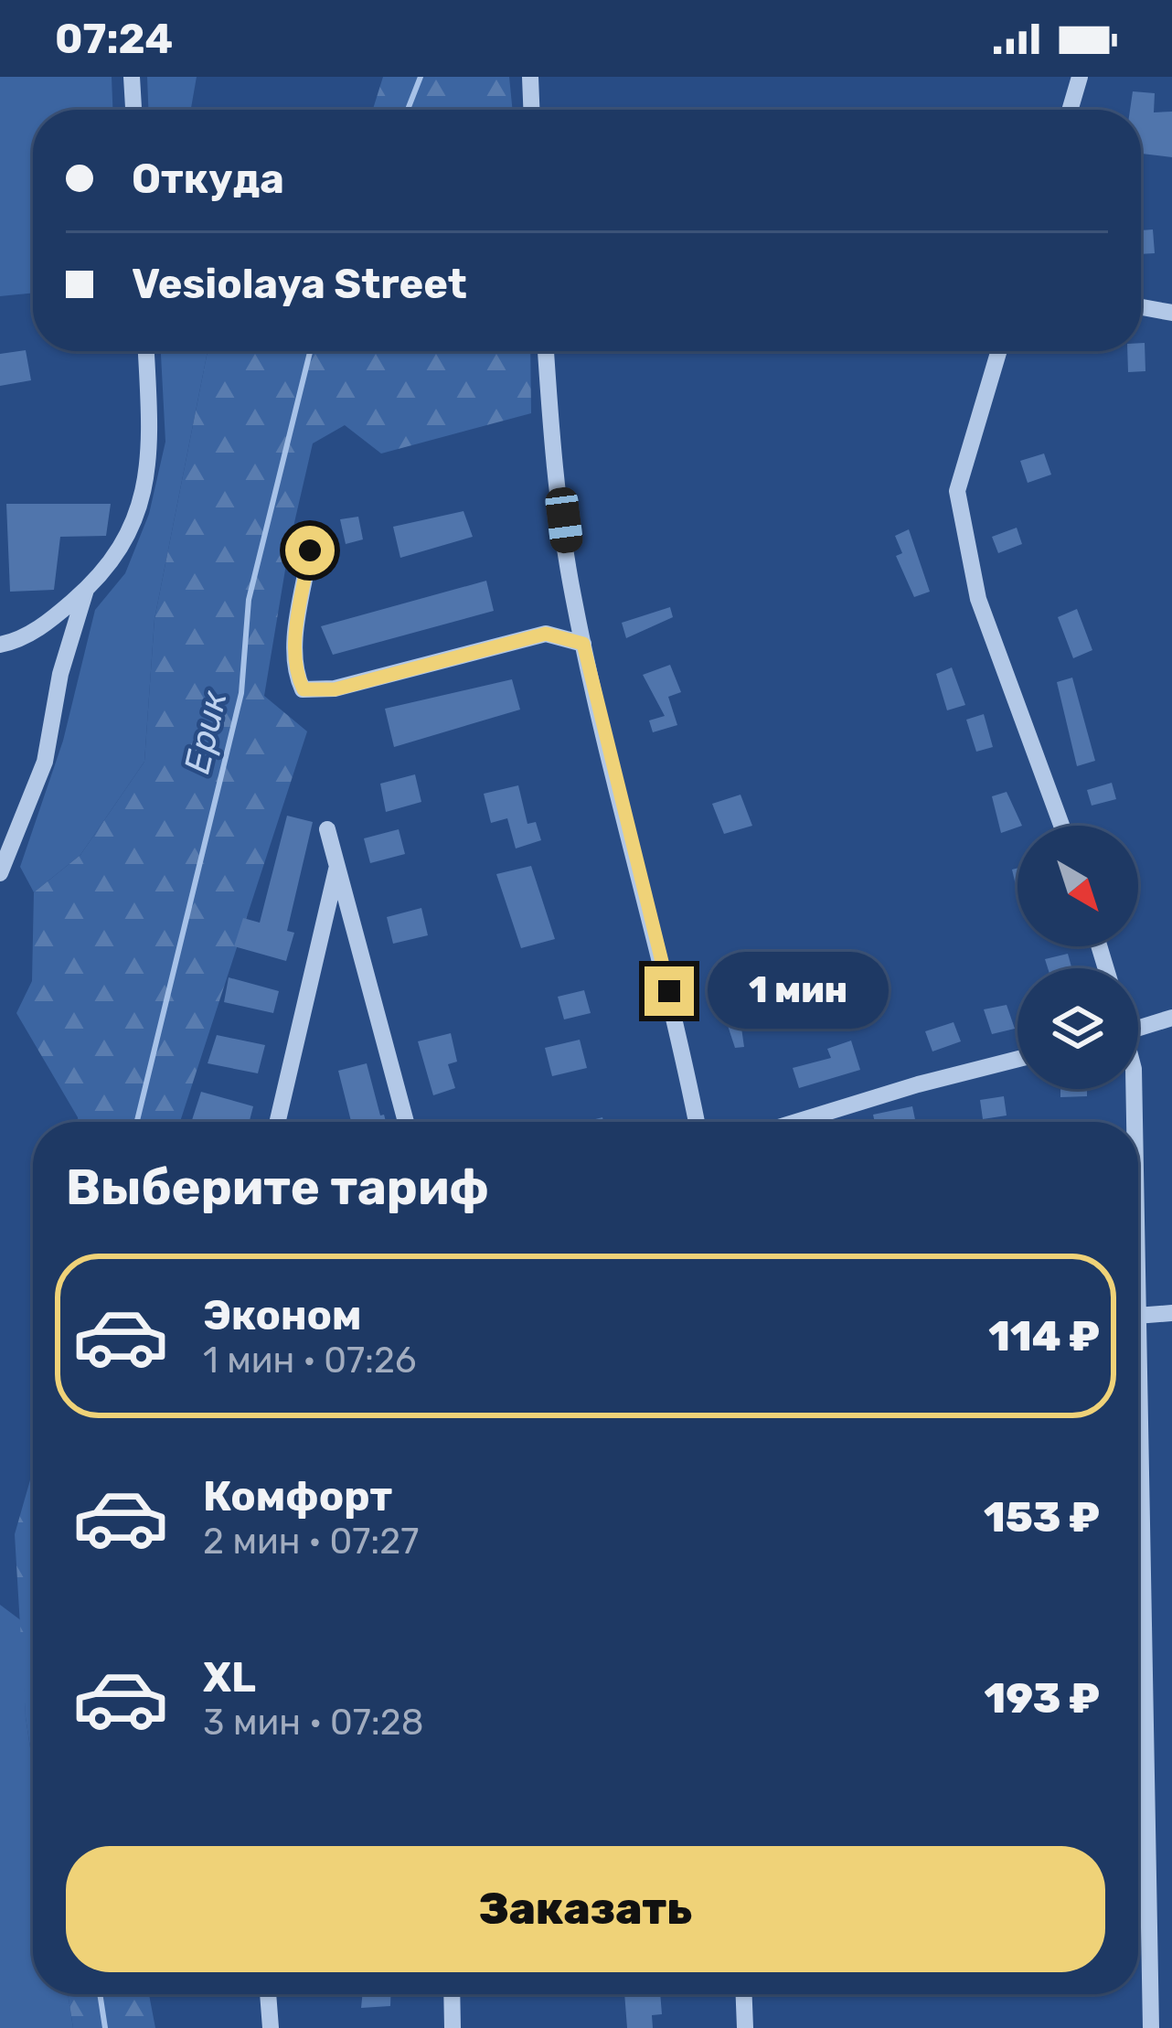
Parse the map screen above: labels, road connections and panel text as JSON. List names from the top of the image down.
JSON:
{
  "water": ["Ерик"],
  "north": "bottom right",
  "page": {
    "status": "07:24",
    "banner": ["Откуда", "Vesiolaya Street"],
    "bubble": "1 мин",
    "heading": "Выберите тариф",
    "list": [
      {
        "name": "Эконом",
        "note": "1 мин · 07:26",
        "value": "114 ₽"
      },
      {
        "name": "Комфорт",
        "note": "2 мин · 07:27",
        "value": "153 ₽"
      },
      {
        "name": "XL",
        "note": "3 мин · 07:28",
        "value": "193 ₽"
      }
    ],
    "buttons": "Заказать"
  }
}
